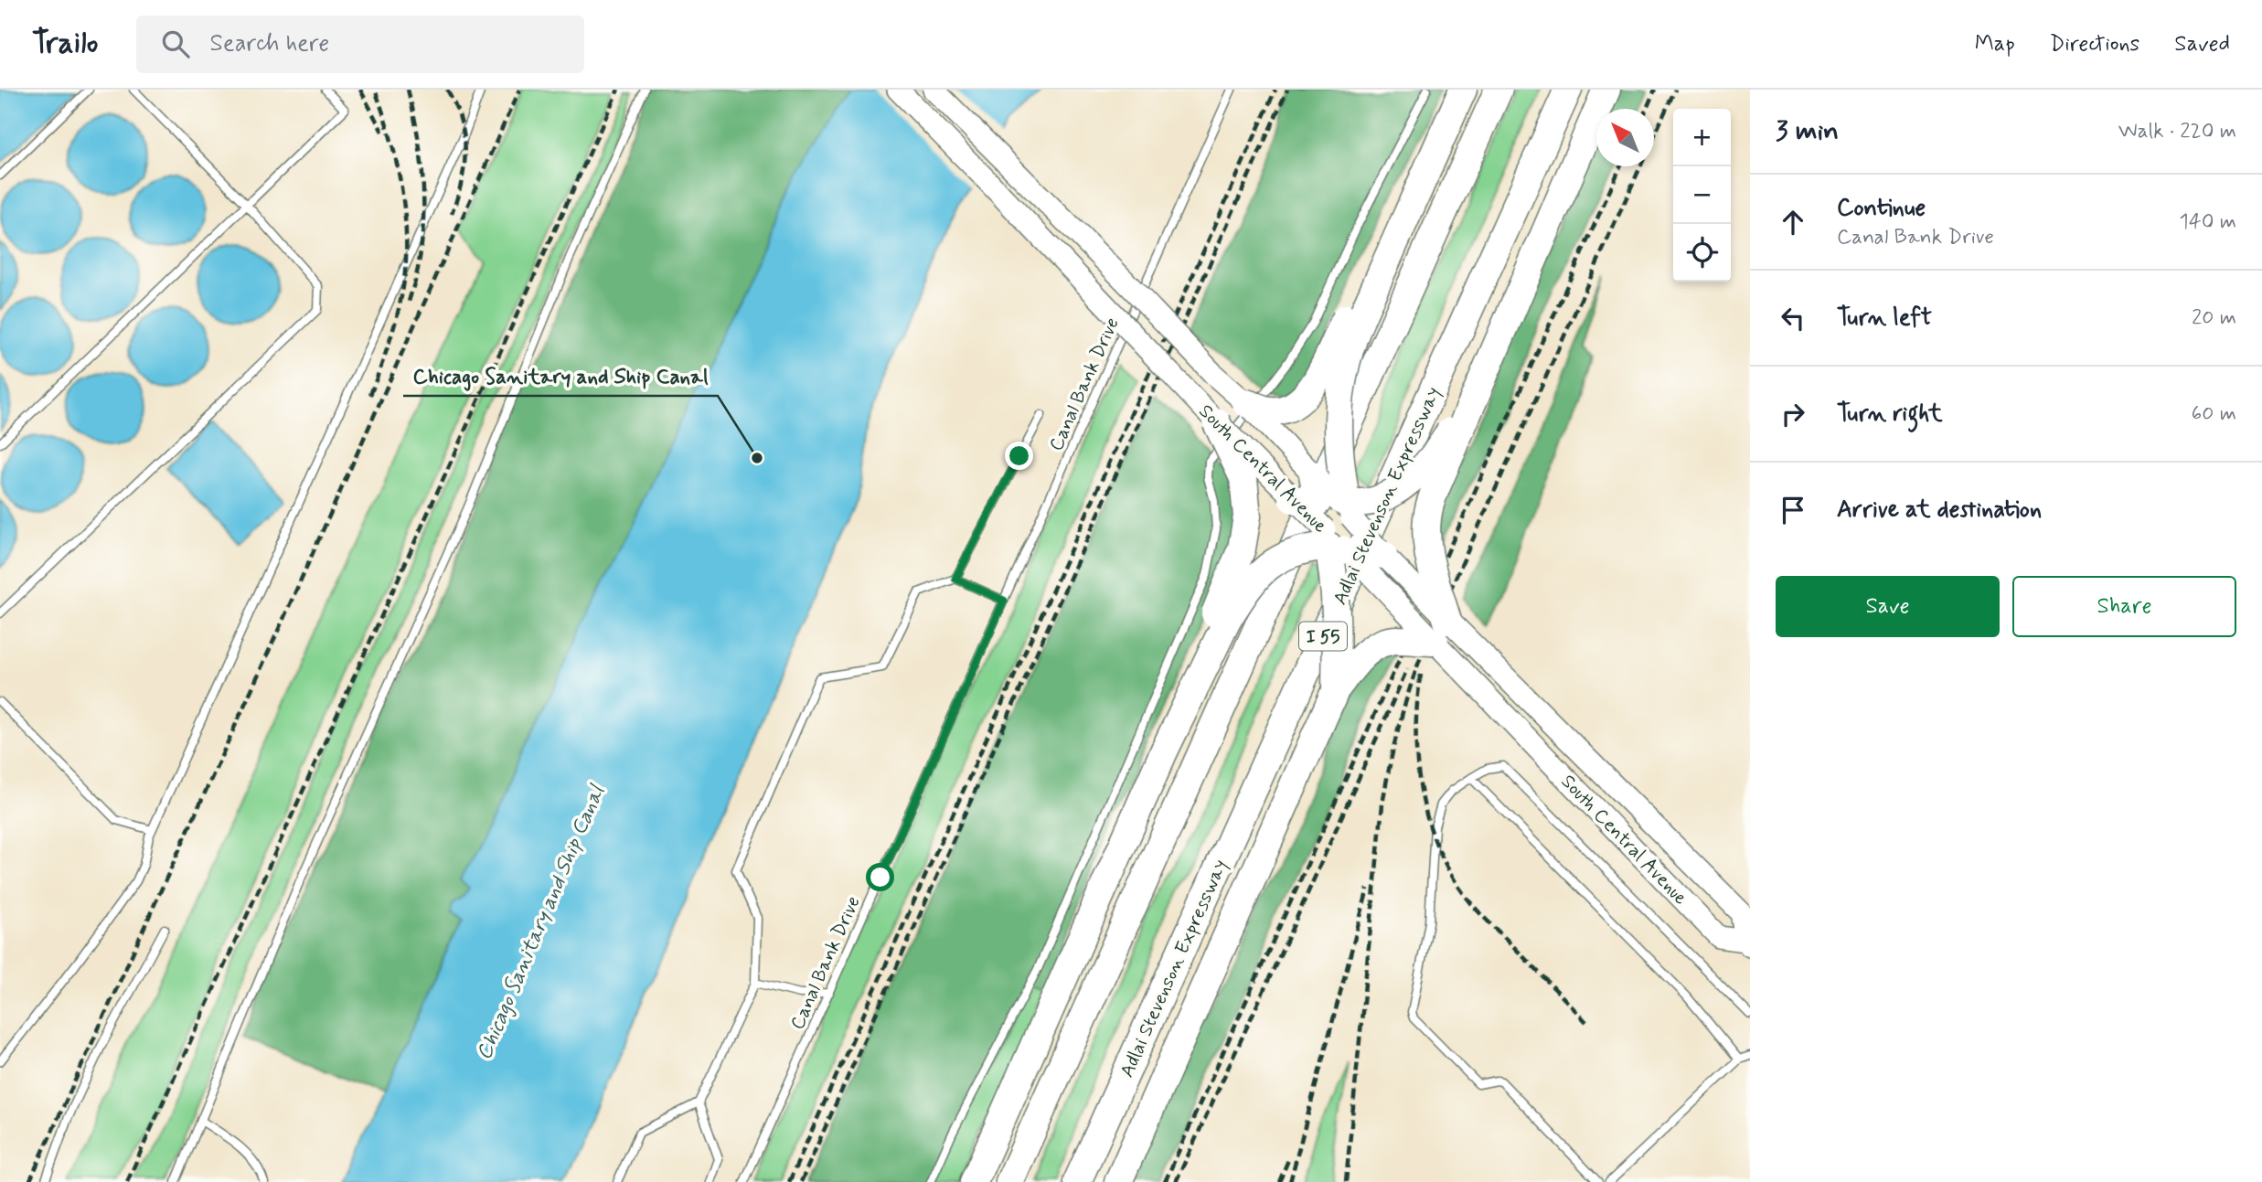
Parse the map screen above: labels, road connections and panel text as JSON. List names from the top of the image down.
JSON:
{
  "streets": {
    "highway": ["Adlai Stevenson Expressway", "I 55"],
    "main road": ["South Central Avenue"],
    "lane": ["Canal Bank Drive"]
  },
  "water": ["Chicago Sanitary and Ship Canal"],
  "places": ["Chicago Sanitary and Ship Canal"],
  "north": "top left",
  "page": {
    "header": "Trailo",
    "search": "Search here",
    "nav": ["Map", "Directions", "Saved"],
    "heading": ["3 min", "Walk · 220 m"],
    "map_buttons": ["+", "−"],
    "list": [
      ["Continue", "Canal Bank Drive", "140 m"],
      ["Turn left", "20 m"],
      ["Turn right", "60 m"],
      "Arrive at destination"
    ],
    "buttons": ["Save", "Share"]
  }
}
